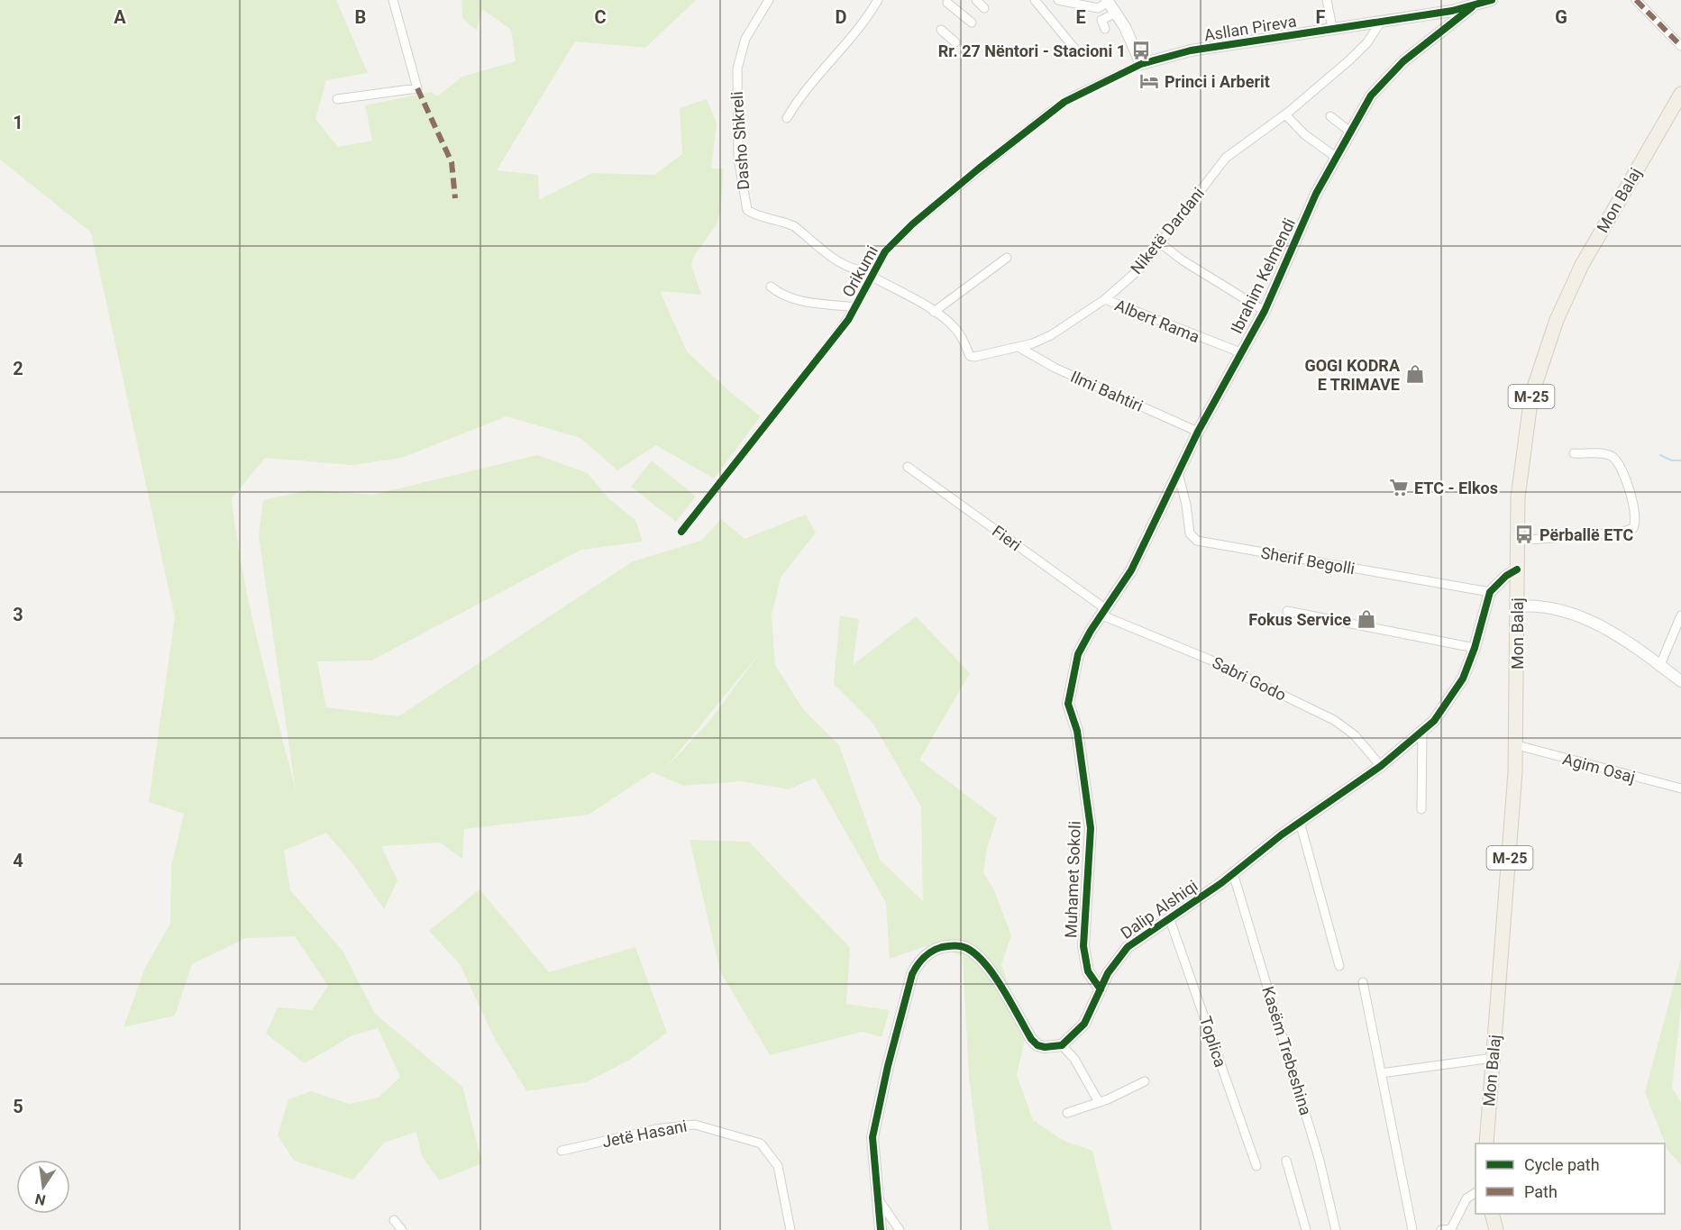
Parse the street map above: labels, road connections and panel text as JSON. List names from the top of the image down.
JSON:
{
  "streets": {
    "main road": ["Mon Balaj", "M-25"],
    "street": [
      "Asllan Pireva",
      "Dasho Shkreli",
      "Niketë Dardani",
      "Orikumi",
      "Ibrahim Kelmendi",
      "Albert Rama",
      "Ilmi Bahtiri",
      "Fieri",
      "Sherif Begolli",
      "Sabri Godo",
      "Agim Osaj",
      "Muhamet Sokoli",
      "Dalip Alshiqi",
      "Toplica",
      "Kasëm Trebeshina",
      "Jetë Hasani"
    ]
  },
  "crossings": [
    ["Asllan Pireva", "Niketë Dardani"],
    ["Asllan Pireva", "Orikumi"],
    ["Asllan Pireva", "Ibrahim Kelmendi"],
    ["Dasho Shkreli", "Orikumi"],
    ["Mon Balaj", "Agim Osaj"],
    ["Niketë Dardani", "Albert Rama"],
    ["Niketë Dardani", "Ilmi Bahtiri"],
    ["Ibrahim Kelmendi", "Albert Rama"],
    ["Ibrahim Kelmendi", "Ilmi Bahtiri"],
    ["Ibrahim Kelmendi", "Fieri"],
    ["Ibrahim Kelmendi", "Sherif Begolli"],
    ["Ibrahim Kelmendi", "Sabri Godo"],
    ["Ibrahim Kelmendi", "Muhamet Sokoli"],
    ["Fieri", "Sabri Godo"],
    ["Fieri", "Muhamet Sokoli"],
    ["Sherif Begolli", "Dalip Alshiqi"],
    ["Sabri Godo", "Muhamet Sokoli"],
    ["Sabri Godo", "Dalip Alshiqi"],
    ["Muhamet Sokoli", "Dalip Alshiqi"],
    ["Dalip Alshiqi", "Toplica"],
    ["Dalip Alshiqi", "Kasëm Trebeshina"]
  ],
  "places": {
    "bus stop": ["Rr. 27 Nëntori - Stacioni 1", "Përballë ETC"],
    "hotel": ["Princi i Arberit"],
    "shop": ["GOGI KODRA E TRIMAVE", "Fokus Service"],
    "supermarket": ["ETC - Elkos"]
  },
  "legend": ["Cycle path", "Path"],
  "north": "bottom",
  "grid": {
    "columns": [
      "A",
      "B",
      "C",
      "D",
      "E",
      "F",
      "G"
    ],
    "rows": [
      "1",
      "2",
      "3",
      "4",
      "5"
    ]
  }
}
